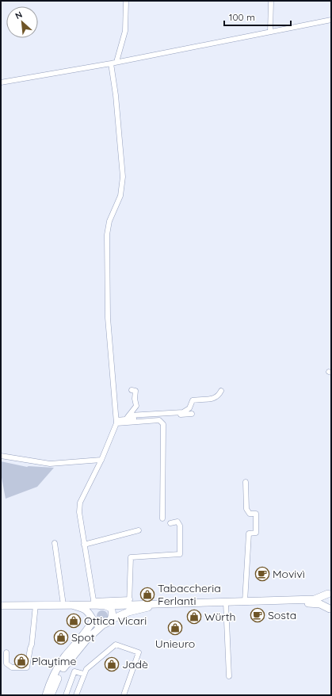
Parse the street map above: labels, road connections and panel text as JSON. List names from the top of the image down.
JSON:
{
  "places": {
    "cafe": ["Movivì", "Sosta"],
    "shop": [
      "Tabaccheria Ferlanti",
      "Würth",
      "Ottica Vicari",
      "Unieuro",
      "Spot",
      "Playtime",
      "Jadè"
    ]
  },
  "scale_bar": "100 m",
  "north": "top left"
}
